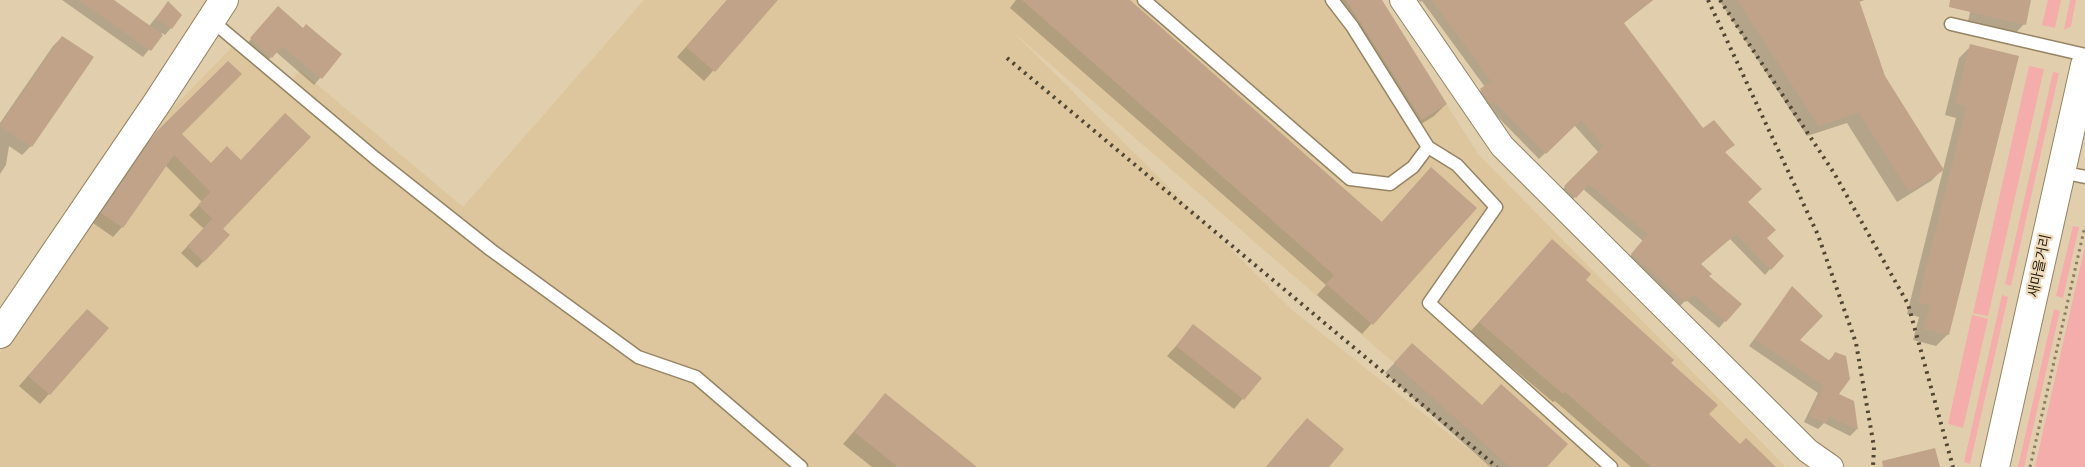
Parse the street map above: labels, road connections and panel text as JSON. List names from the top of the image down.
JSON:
{
  "streets": {
    "main road": ["새마을거리"]
  }
}
